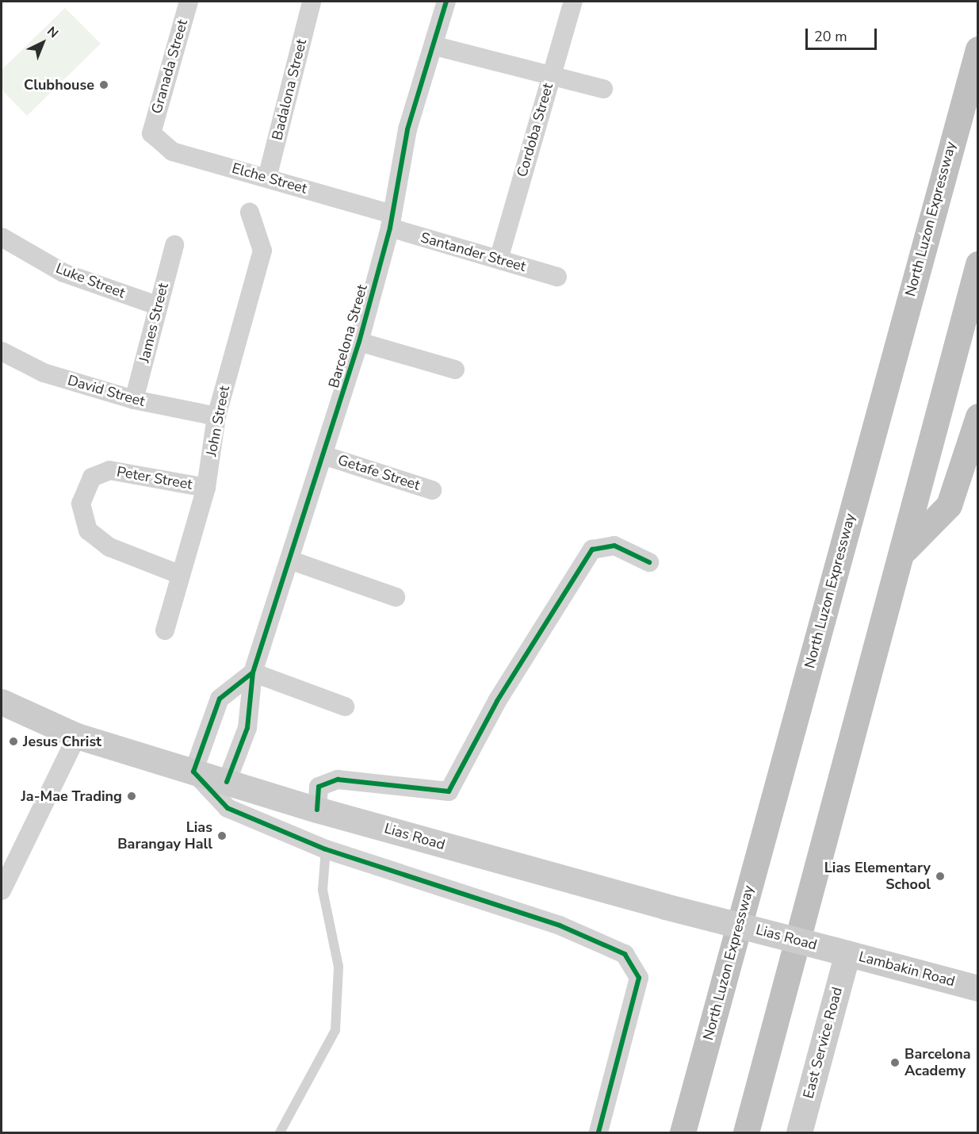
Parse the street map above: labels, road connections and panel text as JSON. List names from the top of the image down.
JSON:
{
  "streets": {
    "highway": ["North Luzon Expressway"],
    "main road": ["Lias Road", "Lambakin Road", "East Service Road"],
    "street": [
      "Granada Street",
      "Badalona Street",
      "Cordoba Street",
      "Elche Street",
      "Santander Street",
      "Luke Street",
      "James Street",
      "Barcelona Street",
      "David Street",
      "John Street",
      "Getafe Street",
      "Peter Street"
    ]
  },
  "crossings": [
    ["Granada Street", "Elche Street"],
    ["Badalona Street", "Elche Street"],
    ["Cordoba Street", "Santander Street"],
    ["Elche Street", "Santander Street"],
    ["Elche Street", "Barcelona Street"],
    ["Santander Street", "Barcelona Street"],
    ["Luke Street", "James Street"],
    ["James Street", "David Street"],
    ["Barcelona Street", "Getafe Street"],
    ["Barcelona Street", "Lias Road"],
    ["David Street", "John Street"],
    ["John Street", "Peter Street"],
    ["Lias Road", "Lambakin Road"],
    ["Lias Road", "East Service Road"],
    ["Lambakin Road", "East Service Road"]
  ],
  "places": [
    "Clubhouse",
    "Jesus Christ",
    "Ja-Mae Trading",
    "Lias Barangay Hall",
    "Lias Elementary School",
    "Barcelona Academy"
  ],
  "scale_bar": "20 m",
  "north": "top right"
}
